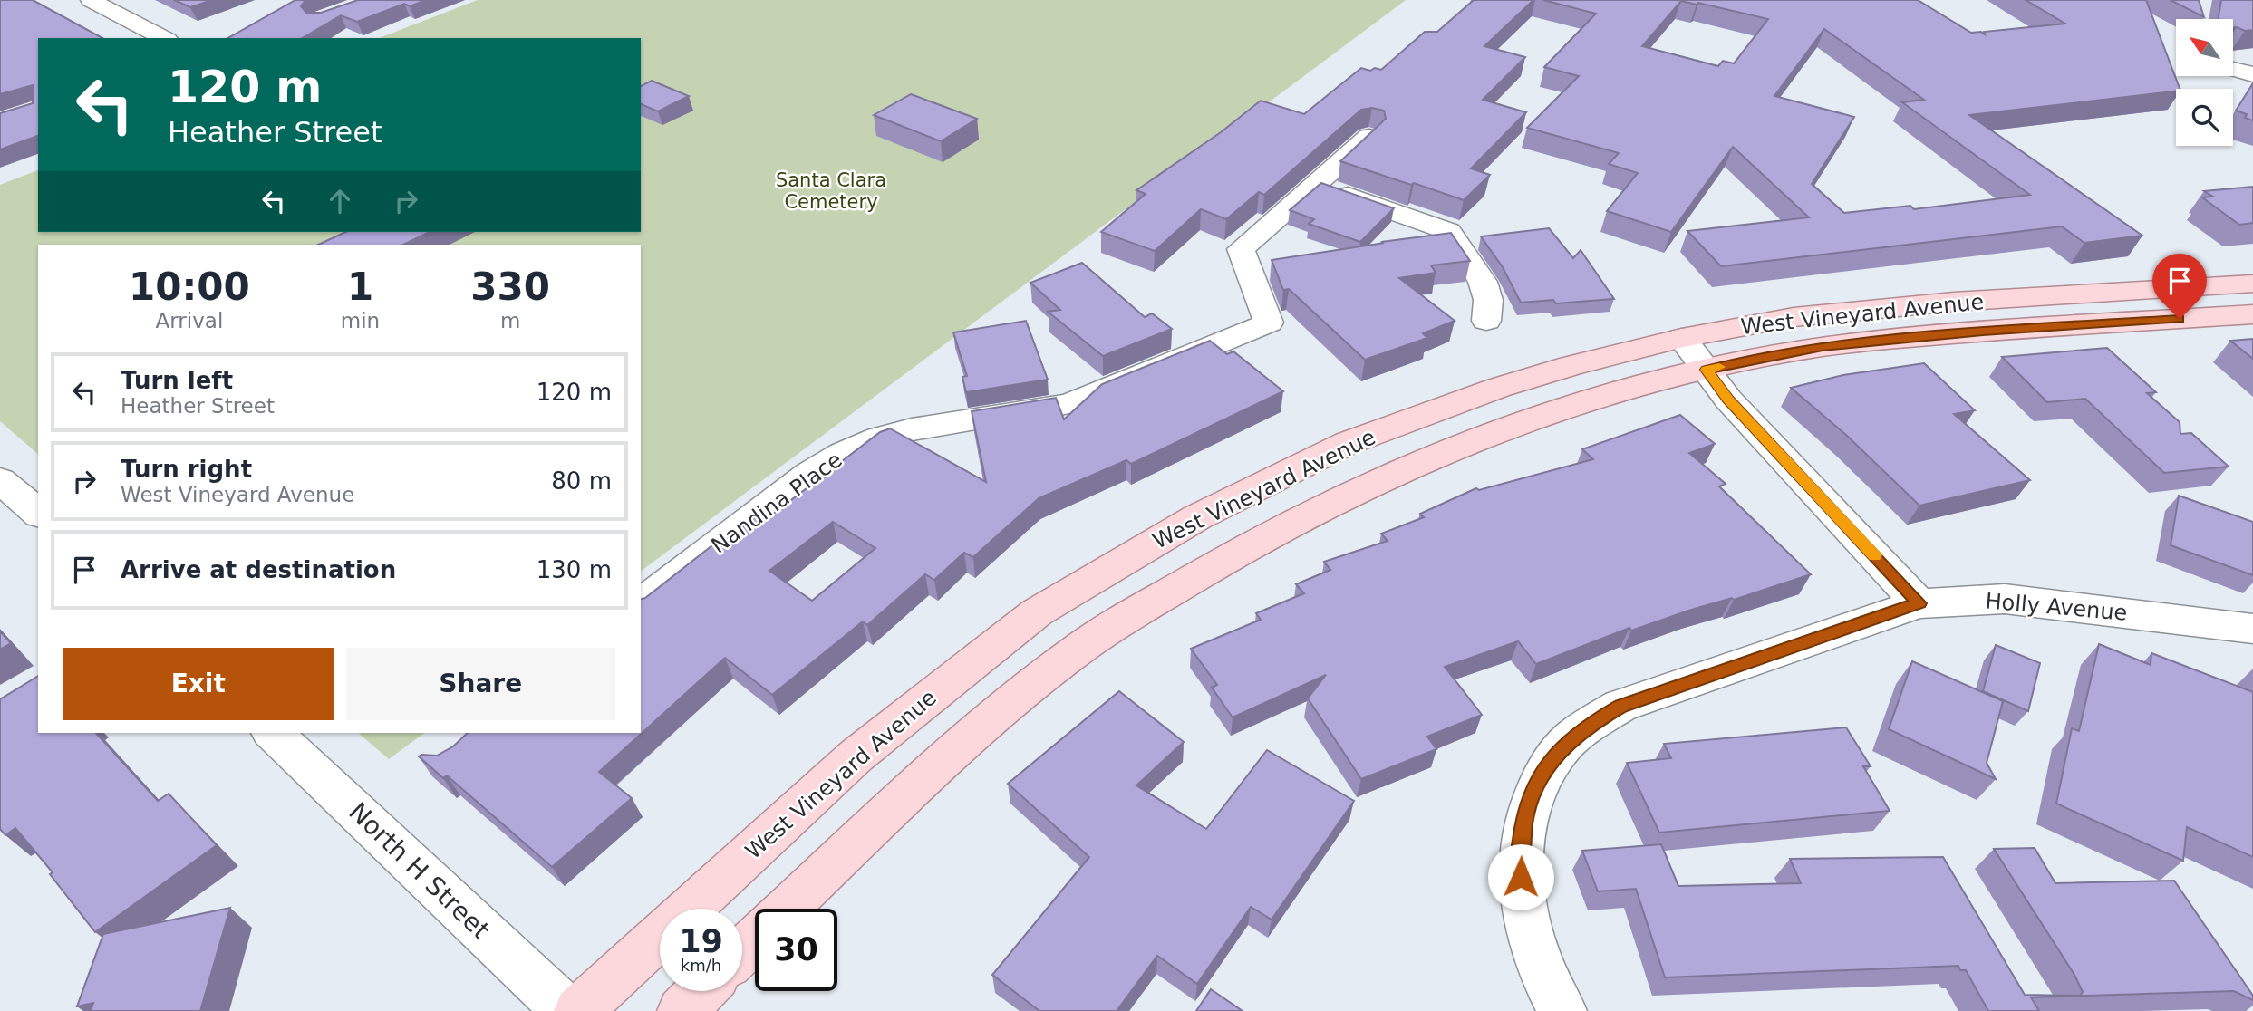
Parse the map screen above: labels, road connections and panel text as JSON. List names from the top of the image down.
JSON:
{
  "streets": {
    "main road": ["West Vineyard Avenue"],
    "street": ["Nandina Place", "Holly Avenue", "North H Street"]
  },
  "parks": ["Santa Clara Cemetery"],
  "north": "top left",
  "page": {
    "turn": ["120 m", "Heather Street"],
    "eta": [
      "10:00",
      "Arrival",
      "1",
      "min",
      "330",
      "m"
    ],
    "list": [
      {
        "name": "Turn left",
        "note": "Heather Street",
        "value": "120 m"
      },
      {
        "name": "Turn right",
        "note": "West Vineyard Avenue",
        "value": "80 m"
      },
      {
        "name": "Arrive at destination",
        "value": "130 m"
      }
    ],
    "buttons": ["Exit", "Share"],
    "speed": "19 km/h",
    "limit": "30"
  }
}
